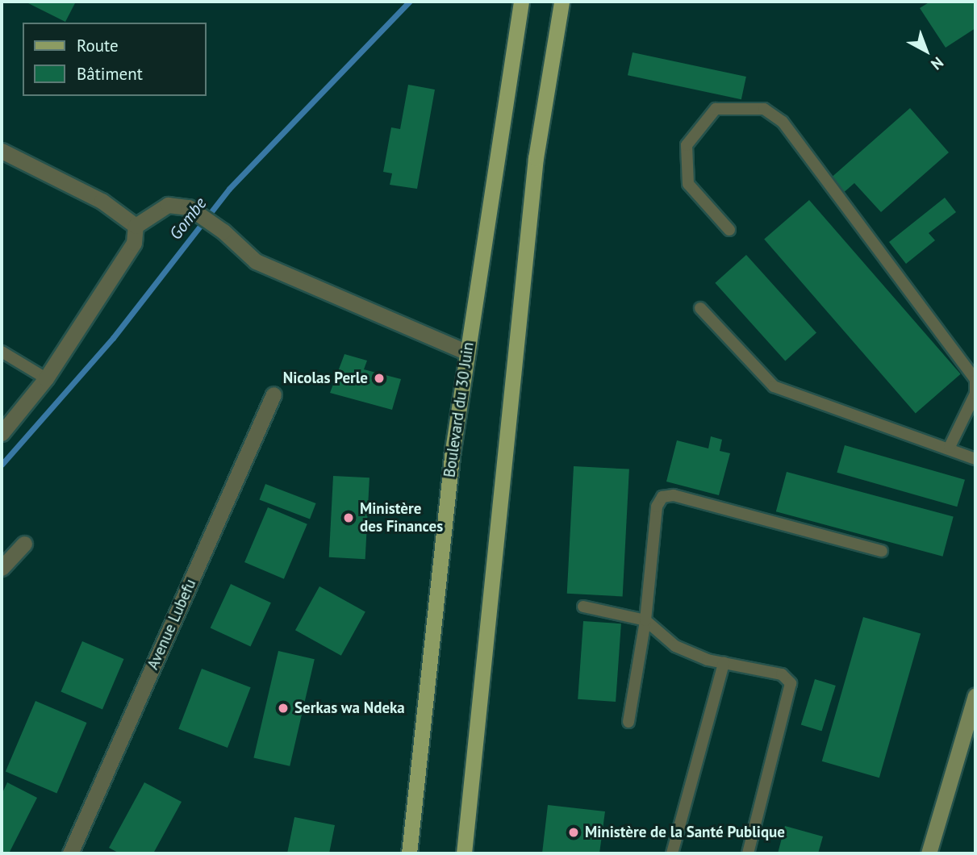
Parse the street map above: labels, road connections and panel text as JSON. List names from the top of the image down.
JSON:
{
  "streets": {
    "main road": ["Boulevard du 30 Juin"],
    "street": ["Avenue Lubefu"]
  },
  "water": ["Gombe"],
  "places": [
    "Nicolas Perle",
    "Ministère des Finances",
    "Serkas wa Ndeka",
    "Ministère de la Santé Publique"
  ],
  "legend": ["Route", "Bâtiment"],
  "north": "bottom right"
}
